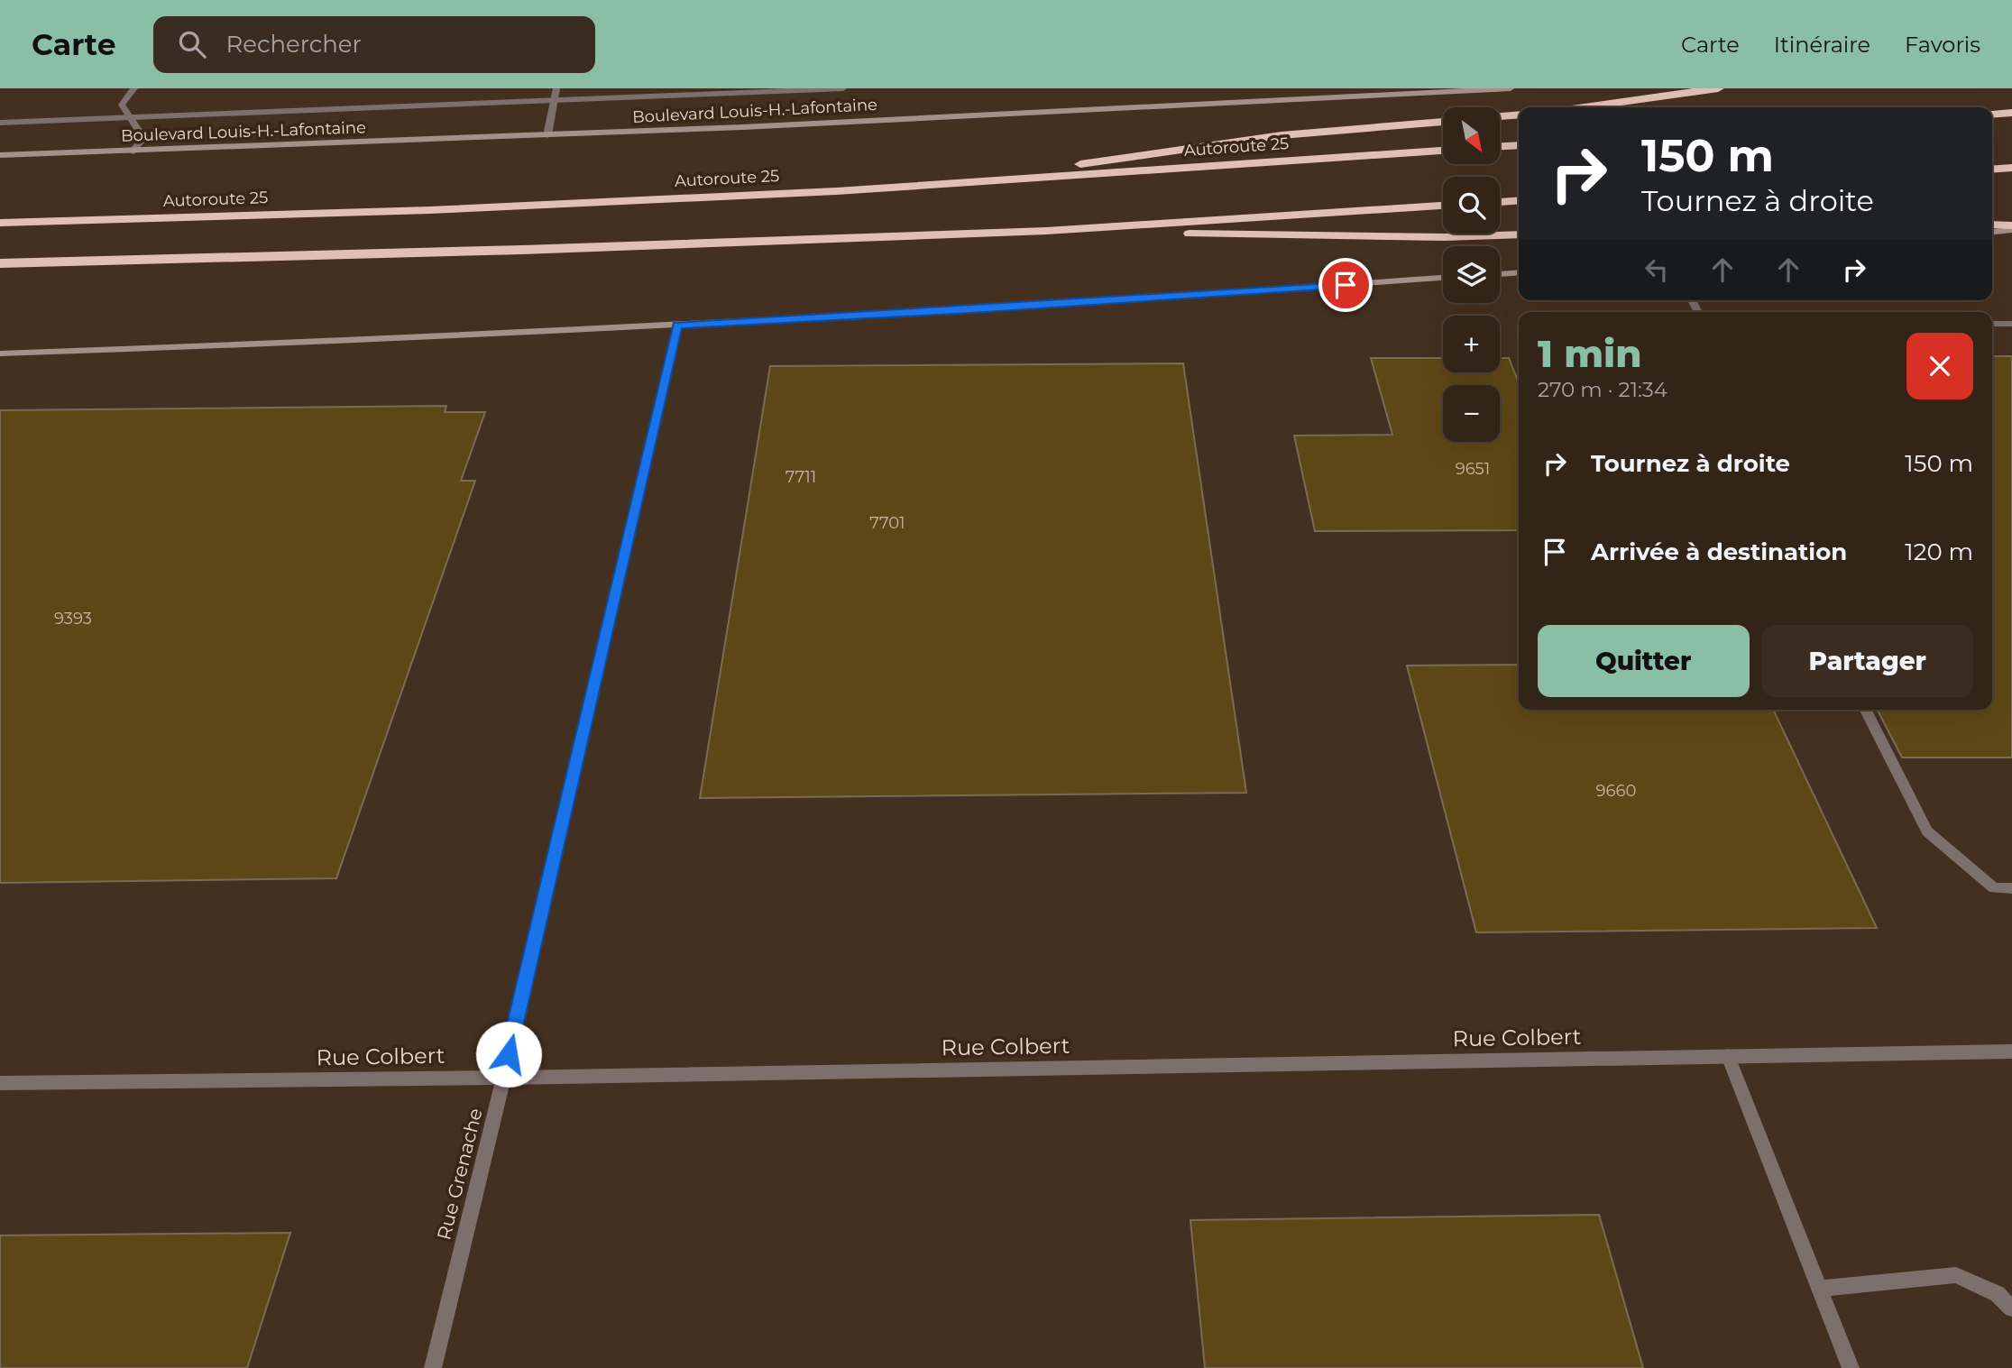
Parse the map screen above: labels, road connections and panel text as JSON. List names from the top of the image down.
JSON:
{
  "streets": {
    "highway": ["Autoroute 25"],
    "main road": ["Boulevard Louis-H.-Lafontaine"],
    "street": ["Rue Colbert", "Rue Grenache"]
  },
  "crossings": [
    ["Rue Colbert", "Rue Grenache"]
  ],
  "house_numbers": [
    "9651",
    "7711",
    "7701",
    "9393",
    "9660"
  ],
  "north": "bottom right",
  "page": {
    "header": "Carte",
    "search": "Rechercher",
    "nav": ["Carte", "Itinéraire", "Favoris"],
    "map_buttons": ["+", "−"],
    "turn": ["150 m", "Tournez à droite"],
    "heading": ["1 min", "270 m · 21:34"],
    "list": [
      {
        "name": "Tournez à droite",
        "value": "150 m"
      },
      {
        "name": "Arrivée à destination",
        "value": "120 m"
      }
    ],
    "buttons": ["Quitter", "Partager"]
  }
}
